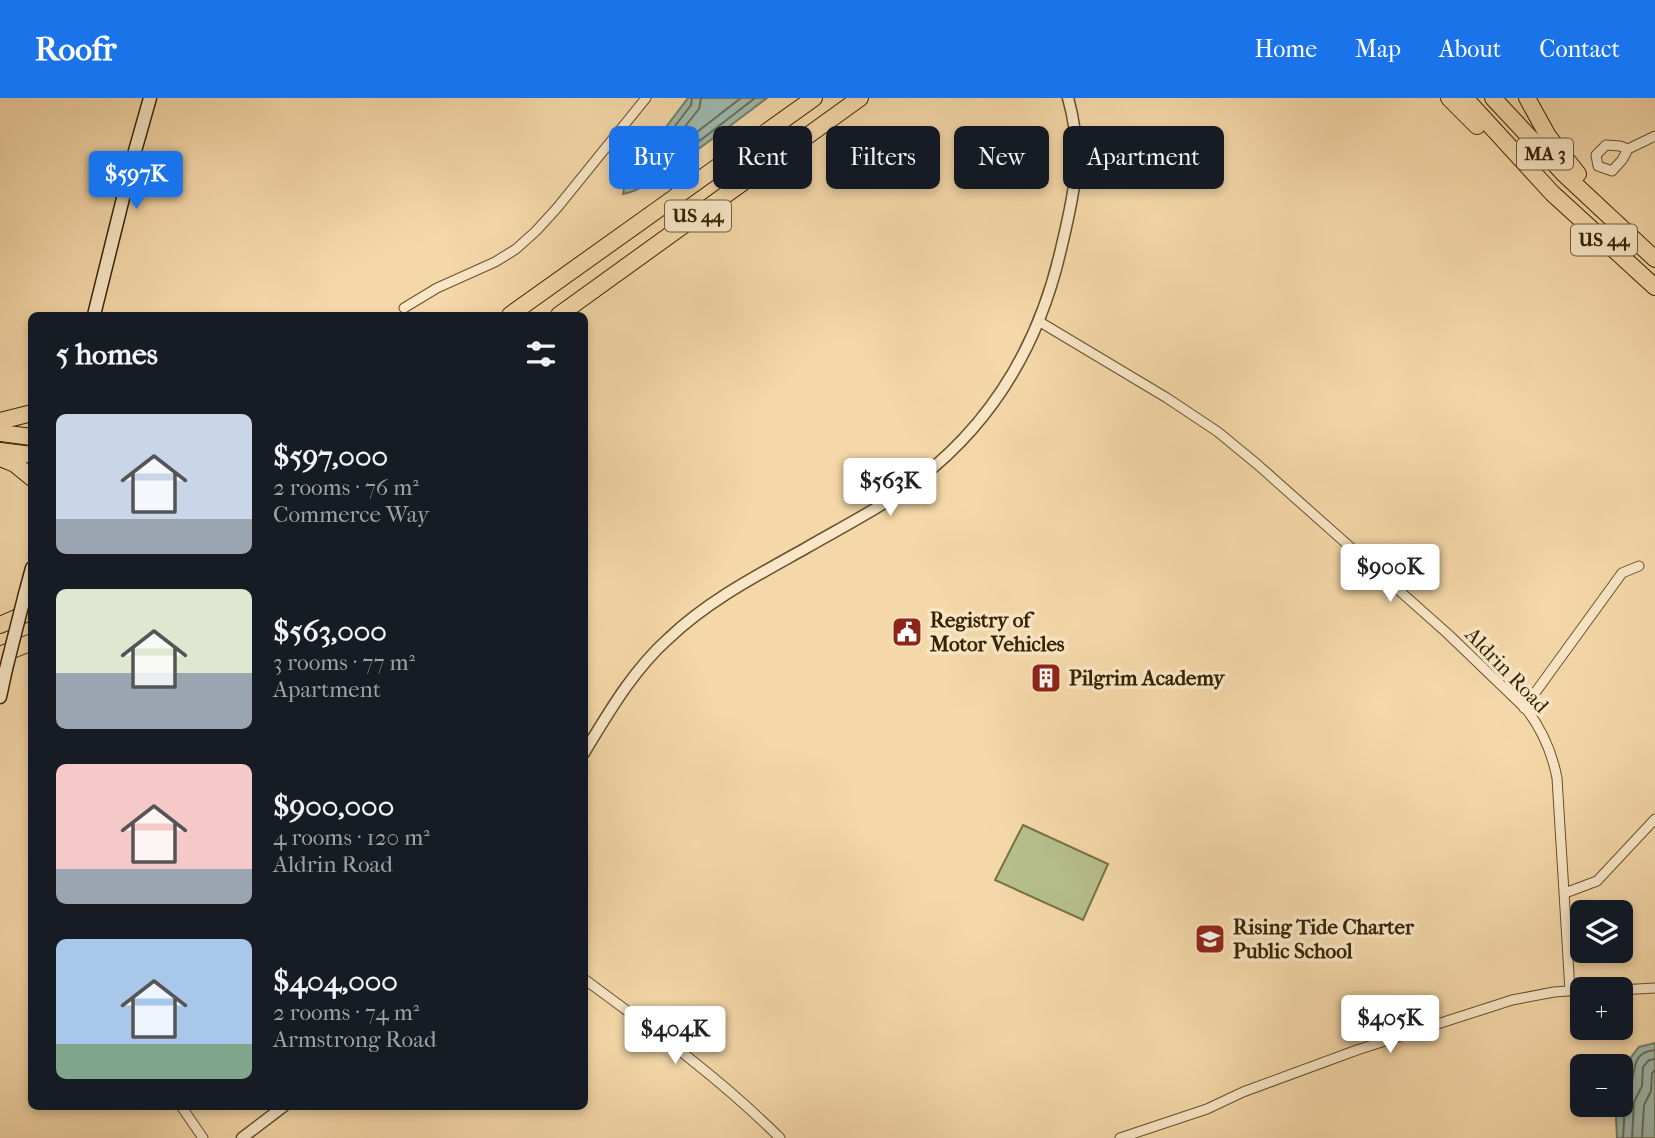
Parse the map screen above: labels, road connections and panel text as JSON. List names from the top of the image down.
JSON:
{
  "streets": {
    "highway": ["MA 3", "US 44"],
    "street": ["Aldrin Road"]
  },
  "crossings": [
    ["MA 3", "US 44"]
  ],
  "places": {
    "public building": ["Registry of Motor Vehicles"],
    "building": ["Pilgrim Academy"],
    "school or university": ["Rising Tide Charter Public School"]
  },
  "page": {
    "header": "Roofr",
    "nav": [
      "Home",
      "Map",
      "About",
      "Contact"
    ],
    "chip": [
      "Buy",
      "Rent",
      "Filters",
      "New",
      "Apartment"
    ],
    "price": [
      "$597K",
      "$563K",
      "$900K",
      "$405K",
      "$404K"
    ],
    "heading": "5 homes",
    "list": [
      {
        "name": "$597,000",
        "note": "2 rooms · 76 m² · Commerce Way"
      },
      {
        "name": "$563,000",
        "note": "3 rooms · 77 m² · Apartment"
      },
      {
        "name": "$900,000",
        "note": "4 rooms · 120 m² · Aldrin Road"
      },
      {
        "name": "$404,000",
        "note": "2 rooms · 74 m² · Armstrong Road"
      }
    ],
    "map_buttons": ["+", "−"]
  }
}
